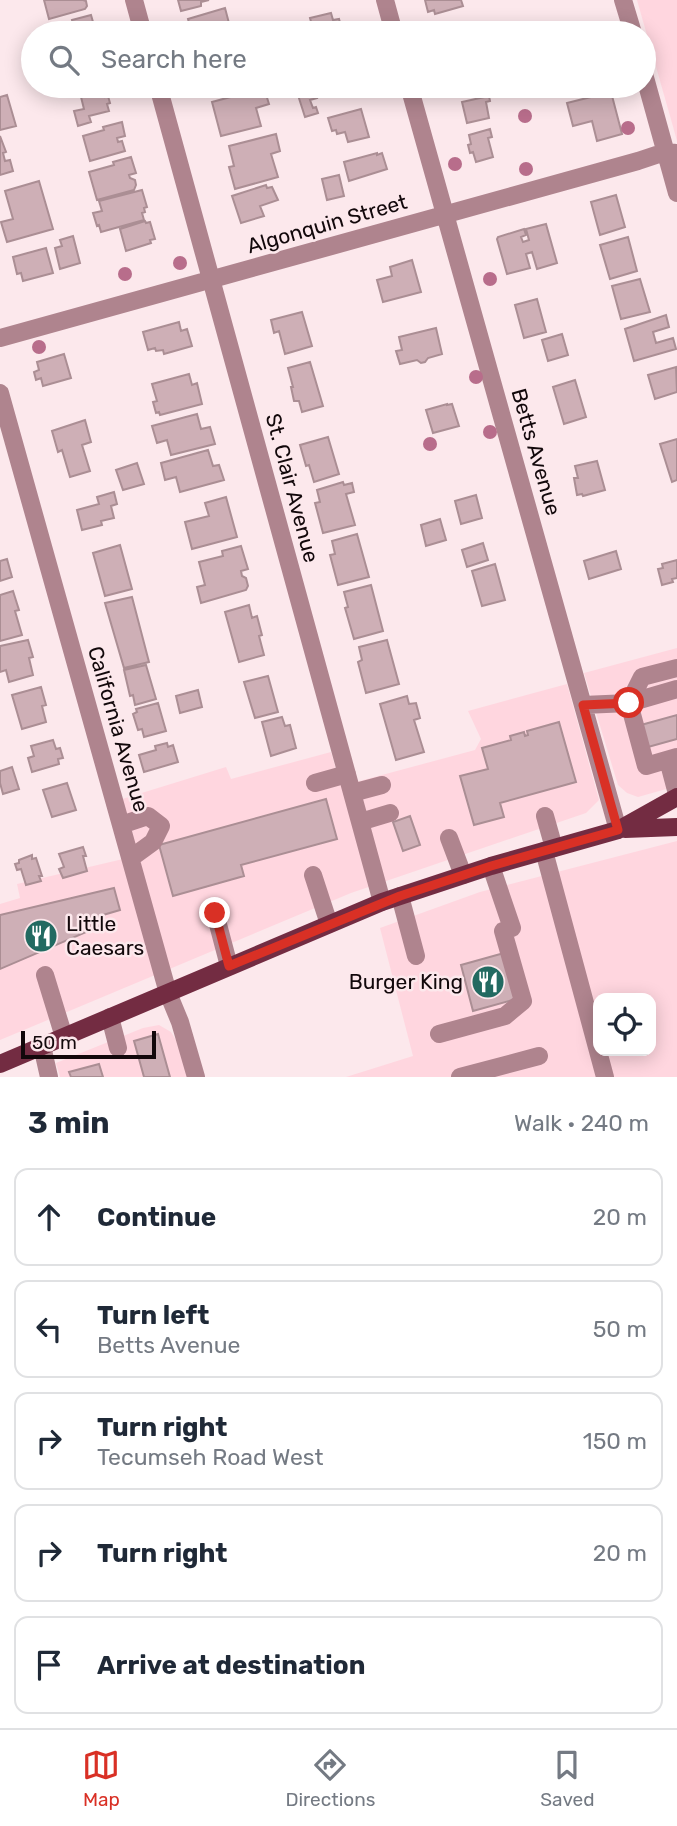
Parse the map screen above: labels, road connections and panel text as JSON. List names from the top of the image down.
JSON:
{
  "streets": {
    "street": [
      "Algonquin Street",
      "Betts Avenue",
      "St. Clair Avenue",
      "California Avenue"
    ]
  },
  "crossings": [
    ["Algonquin Street", "Betts Avenue"],
    ["Algonquin Street", "St. Clair Avenue"]
  ],
  "places": {
    "restaurant": ["Little Caesars", "Burger King"]
  },
  "scale_bar": "50 m",
  "page": {
    "search": "Search here",
    "scale": "50 m",
    "heading": ["3 min", "Walk · 240 m"],
    "list": [
      ["Continue", "20 m"],
      ["Turn left", "Betts Avenue", "50 m"],
      ["Turn right", "Tecumseh Road West", "150 m"],
      ["Turn right", "20 m"],
      "Arrive at destination"
    ],
    "nav": ["Map", "Directions", "Saved"]
  }
}
